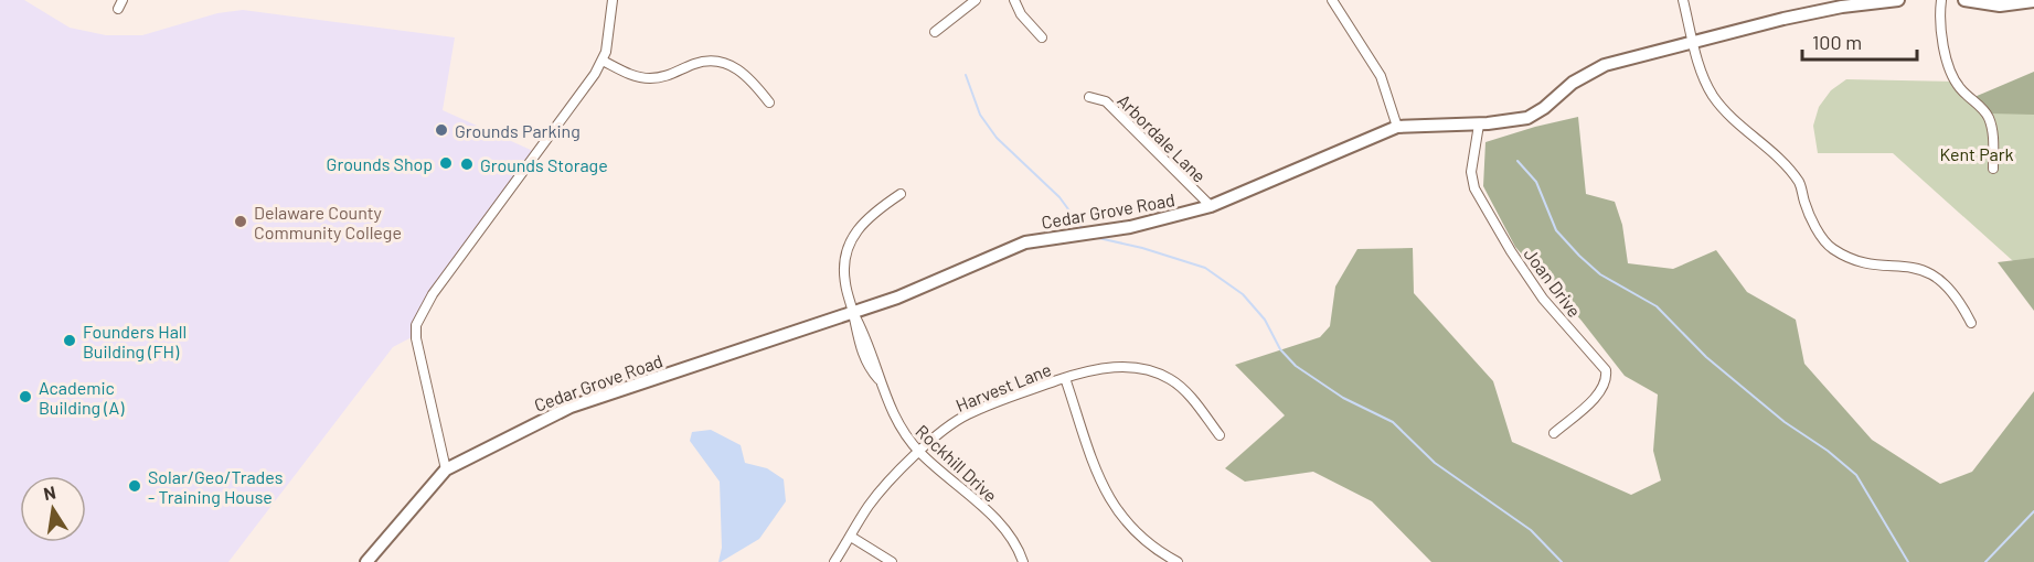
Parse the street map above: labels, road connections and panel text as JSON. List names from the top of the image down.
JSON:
{
  "streets": {
    "street": [
      "Arbordale Lane",
      "Cedar Grove Road",
      "Joan Drive",
      "Harvest Lane",
      "Rockhill Drive"
    ]
  },
  "crossings": [
    ["Arbordale Lane", "Cedar Grove Road"],
    ["Cedar Grove Road", "Joan Drive"],
    ["Cedar Grove Road", "Rockhill Drive"],
    ["Harvest Lane", "Rockhill Drive"]
  ],
  "parks": ["Kent Park"],
  "places": [
    "Grounds Parking",
    "Grounds Shop",
    "Grounds Storage",
    "Delaware County Community College",
    "Founders Hall Building (FH)",
    "Academic Building (A)",
    "Solar/Geo/Trades - Training House"
  ],
  "scale_bar": "100 m",
  "north": "top"
}
